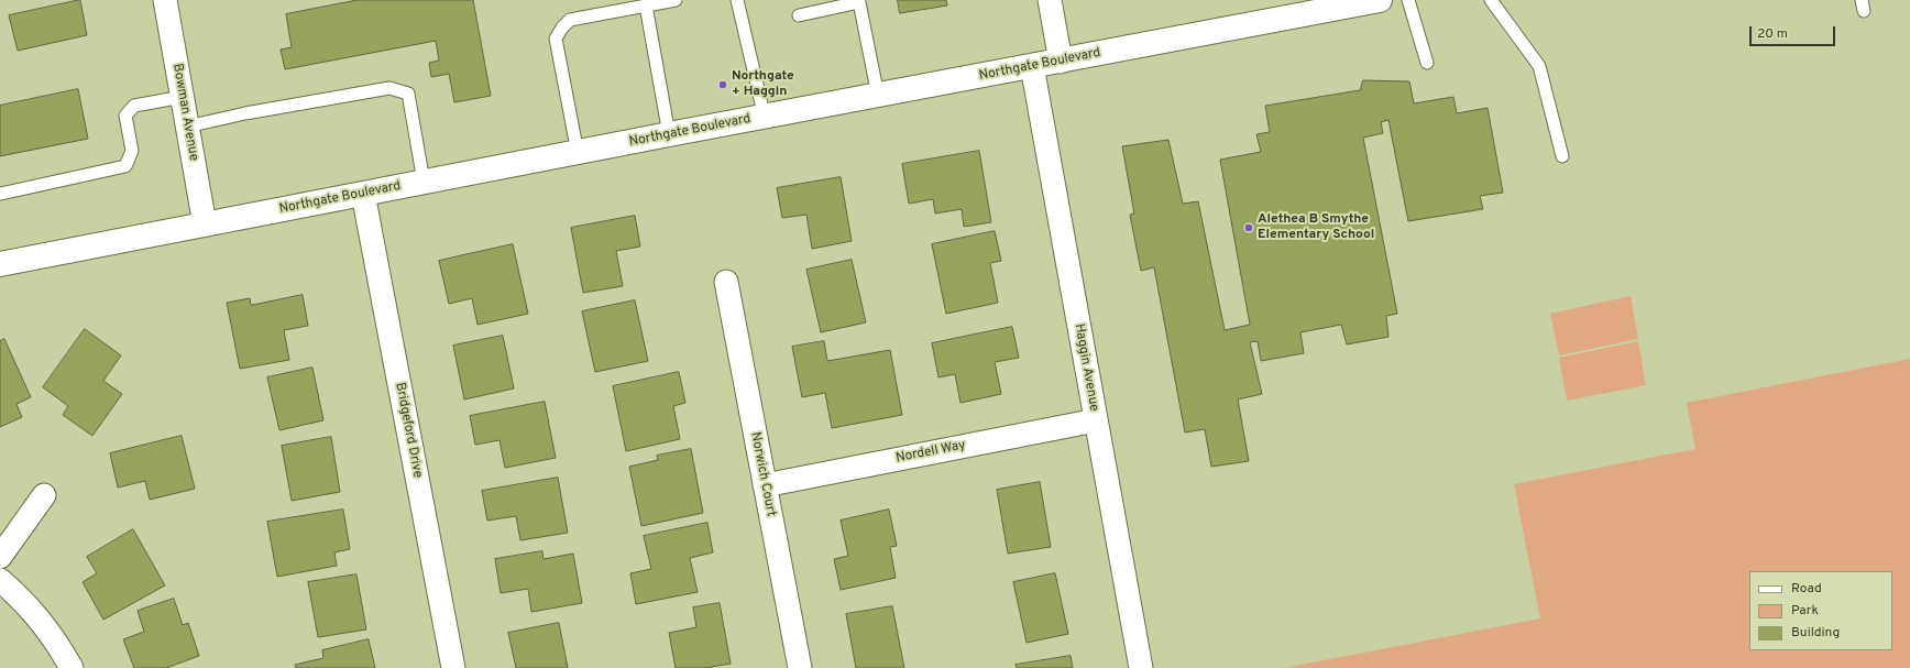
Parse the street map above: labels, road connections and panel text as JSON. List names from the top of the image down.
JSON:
{
  "streets": {
    "main road": ["Northgate Boulevard"],
    "street": [
      "Bowman Avenue",
      "Haggin Avenue",
      "Bridgeford Drive",
      "Nordell Way",
      "Norwich Court"
    ]
  },
  "crossings": [
    ["Northgate Boulevard", "Bowman Avenue"],
    ["Northgate Boulevard", "Haggin Avenue"],
    ["Northgate Boulevard", "Bridgeford Drive"],
    ["Haggin Avenue", "Nordell Way"],
    ["Nordell Way", "Norwich Court"]
  ],
  "places": ["Northgate + Haggin", "Alethea B Smythe Elementary School"],
  "legend": ["Road", "Park", "Building"],
  "scale_bar": "20 m"
}
